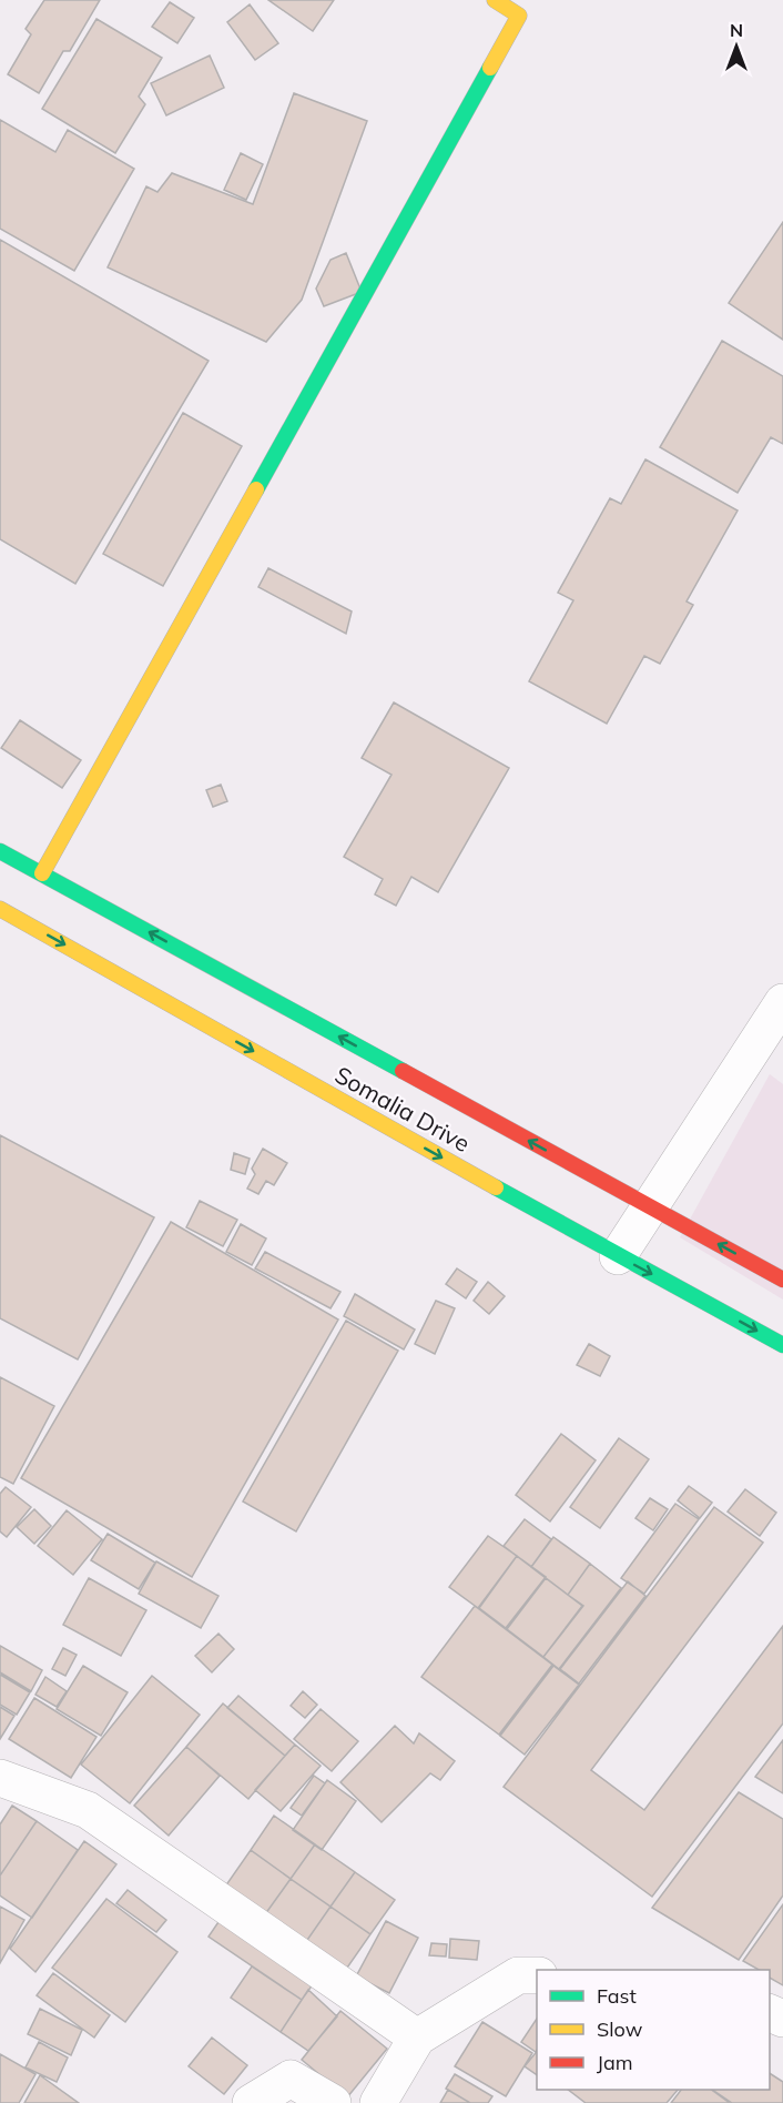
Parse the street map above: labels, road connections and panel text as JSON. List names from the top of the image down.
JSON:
{
  "streets": {
    "main road": ["Somalia Drive"]
  },
  "legend": ["Fast", "Slow", "Jam"],
  "north": "top"
}
